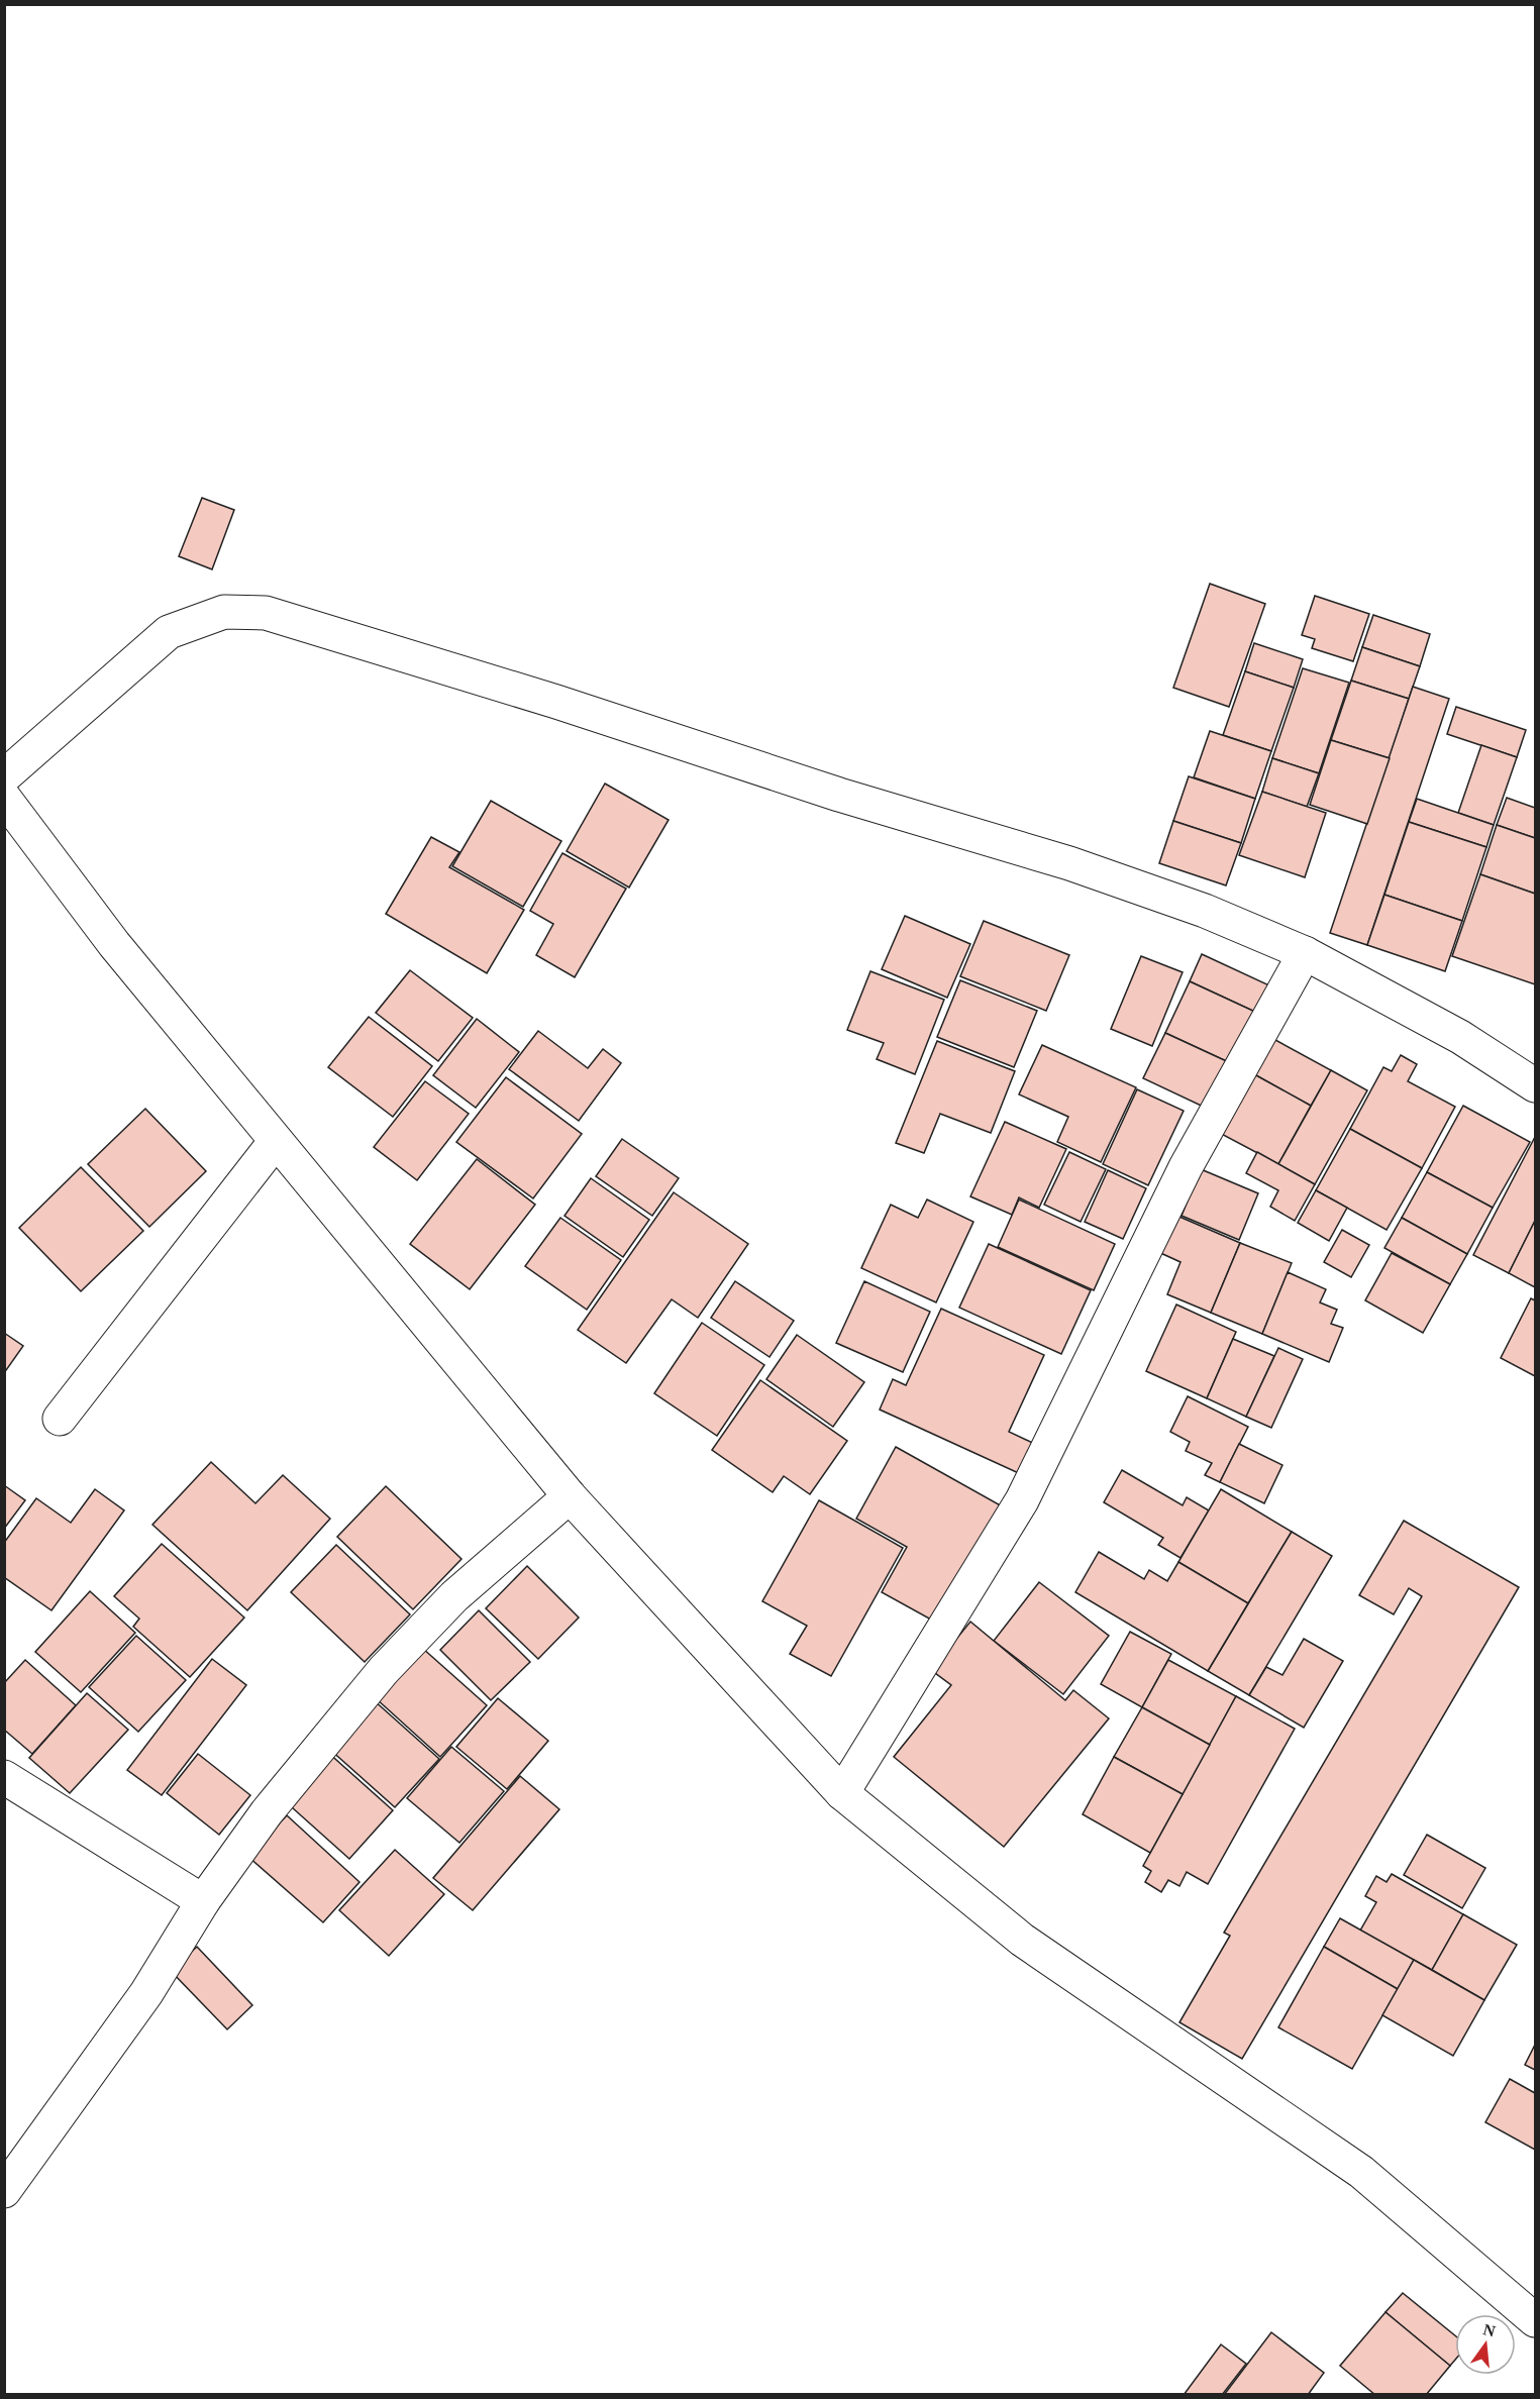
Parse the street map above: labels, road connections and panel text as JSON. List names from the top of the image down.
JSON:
{
  "north": "top"
}
